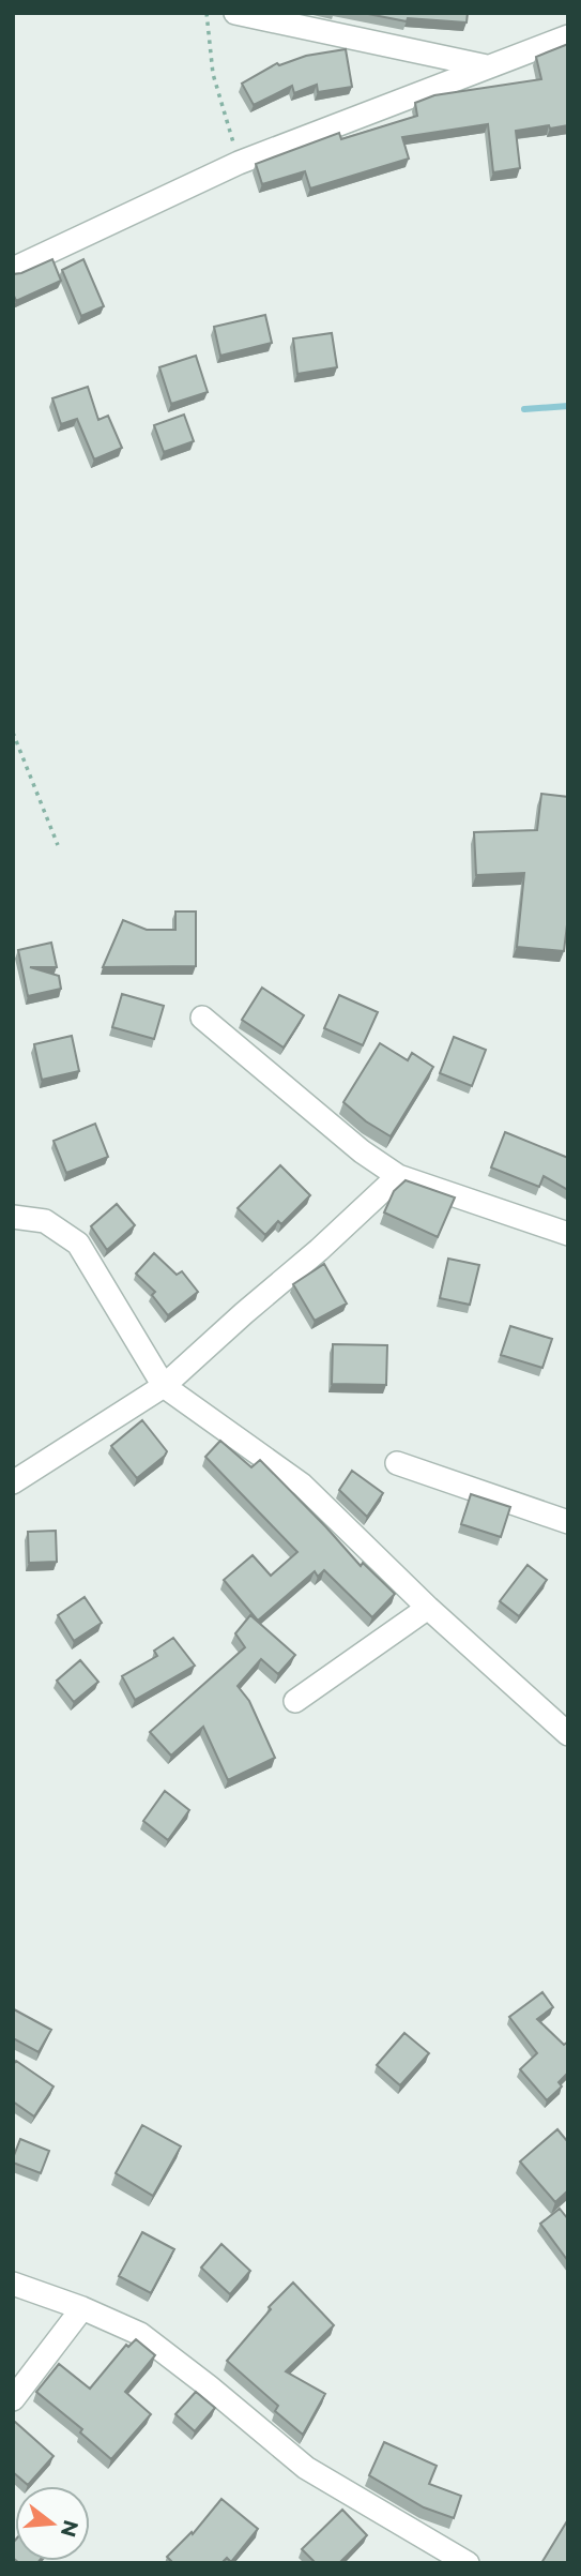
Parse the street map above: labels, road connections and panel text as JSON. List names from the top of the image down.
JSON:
{
  "north": "right"
}
